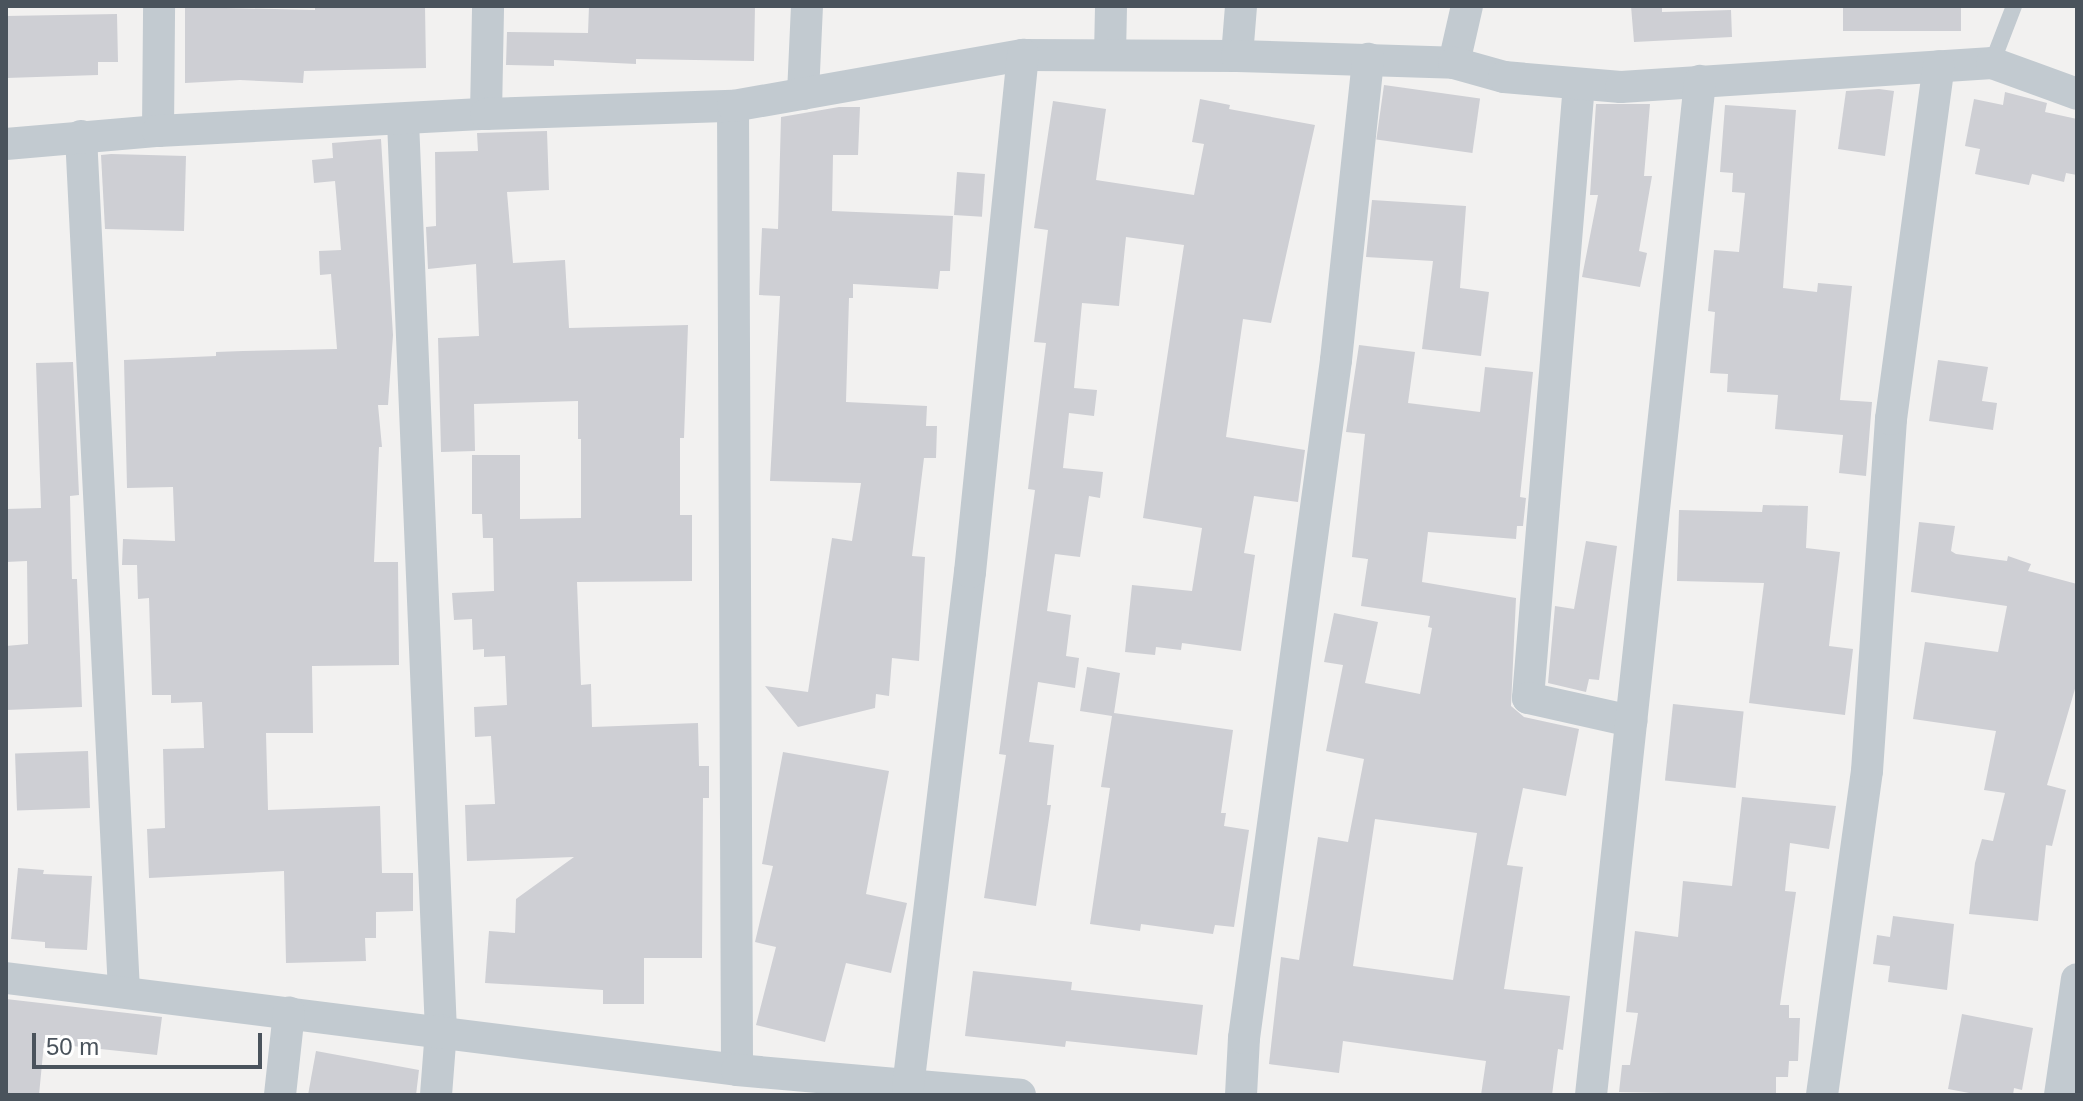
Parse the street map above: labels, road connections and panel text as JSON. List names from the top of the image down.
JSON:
{
  "scale_bar": "50 m"
}
